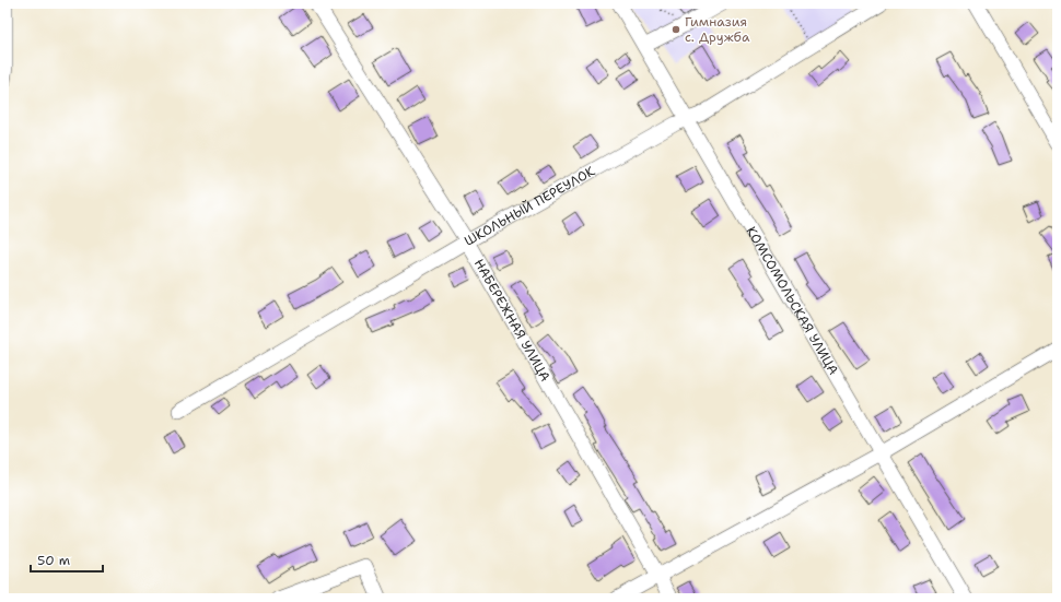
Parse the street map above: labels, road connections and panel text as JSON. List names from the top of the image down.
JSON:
{
  "streets": {
    "street": ["ШКОЛЬНЫЙ ПЕРЕУЛОК", "КОМСОМОЛЬСКАЯ УЛИЦА", "НАБЕРЕЖНАЯ УЛИЦА"]
  },
  "crossings": [
    ["ШКОЛЬНЫЙ ПЕРЕУЛОК", "КОМСОМОЛЬСКАЯ УЛИЦА"],
    ["ШКОЛЬНЫЙ ПЕРЕУЛОК", "НАБЕРЕЖНАЯ УЛИЦА"]
  ],
  "places": ["Гимназия с. Дружба"],
  "scale_bar": "50 m"
}
